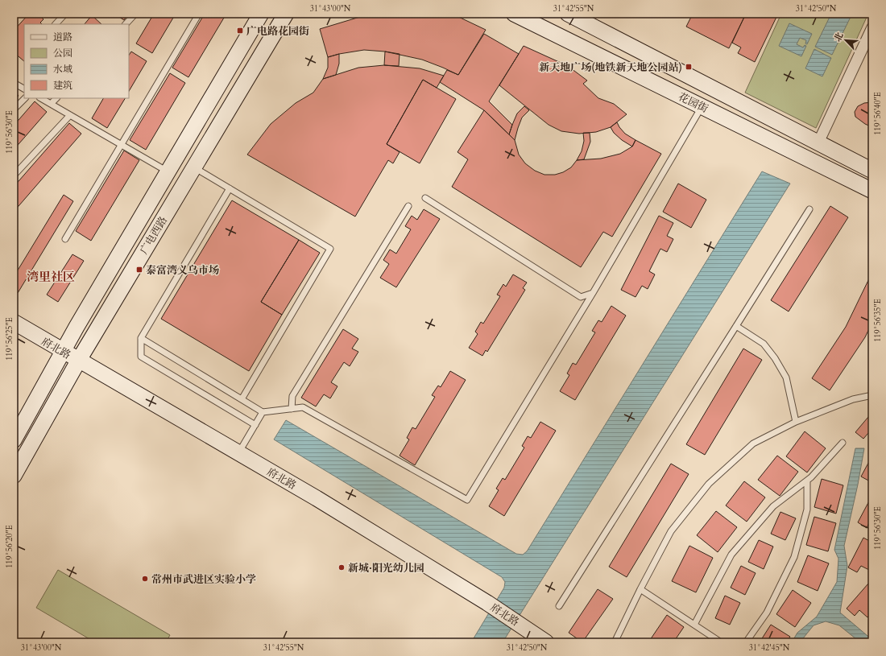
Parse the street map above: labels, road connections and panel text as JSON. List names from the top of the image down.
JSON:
{
  "streets": {
    "main road": ["花园街", "广电西路", "府北路"]
  },
  "crossings": [
    ["广电西路", "府北路"]
  ],
  "districts": ["湾里社区"],
  "places": {
    "transit": ["广电路花园街", "新天地广场(地铁新天地公园站)", "泰富湾义乌市场"],
    "other": ["新城·阳光幼儿园", "常州市武进区实验小学"]
  },
  "legend": [
    "道路",
    "公园",
    "水域",
    "建筑"
  ],
  "north": "top left",
  "coordinates": [
    "31°43'00\"N",
    "31°42'55\"N",
    "31°42'50\"N",
    "119°56'40\"E",
    "119°56'30\"E",
    "119°56'35\"E",
    "119°56'25\"E",
    "119°56'20\"E",
    "31°42'45\"N"
  ]
}
